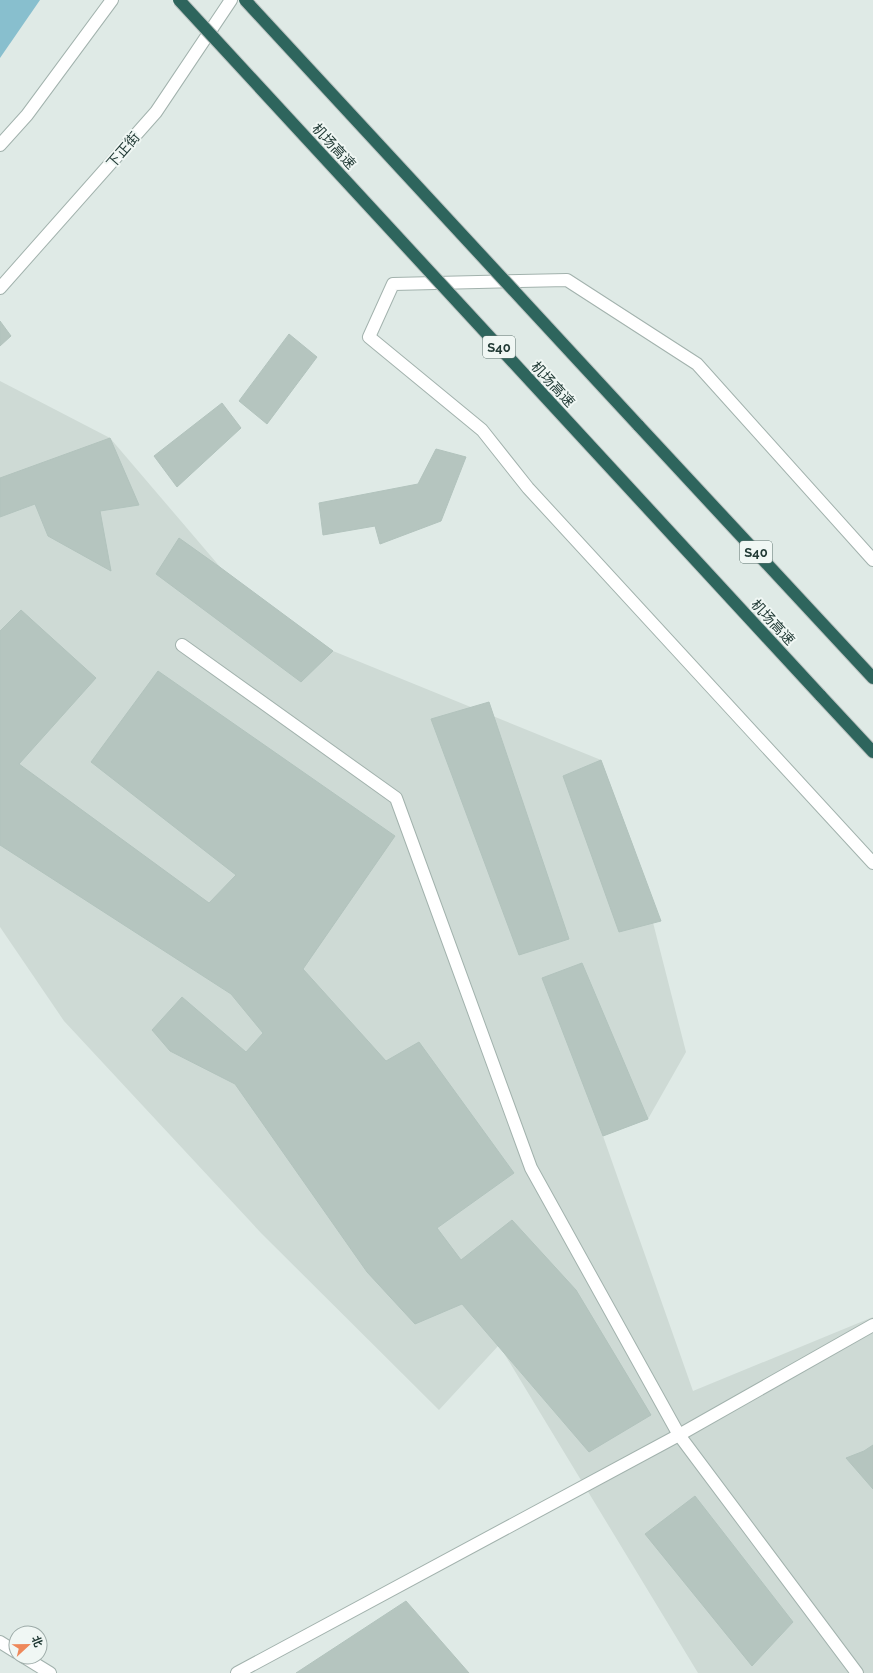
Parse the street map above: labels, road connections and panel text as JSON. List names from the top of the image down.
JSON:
{
  "streets": {
    "highway": ["机场高速", "S40"],
    "street": ["下正街"]
  },
  "north": "right"
}
